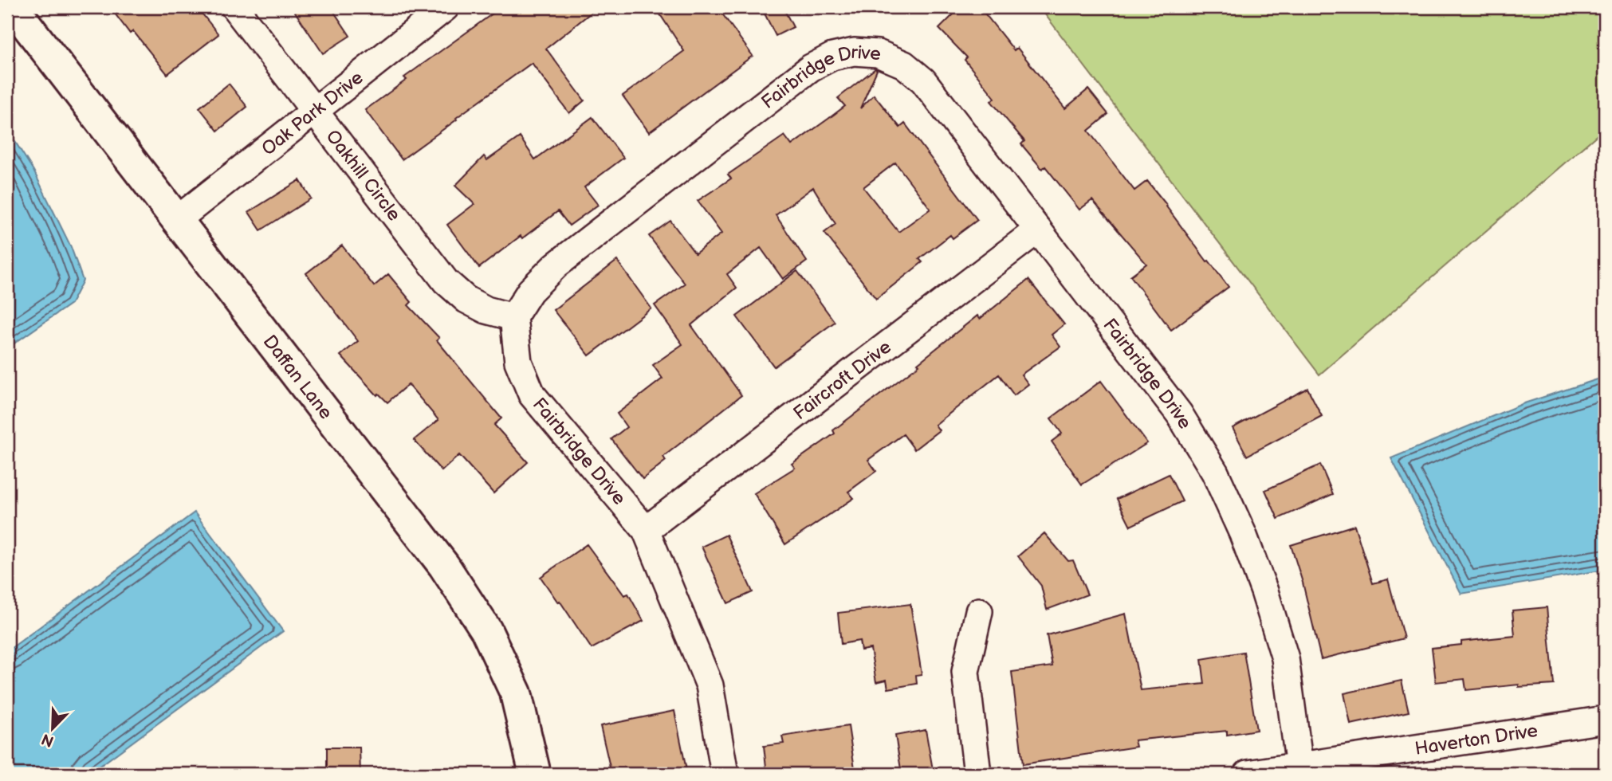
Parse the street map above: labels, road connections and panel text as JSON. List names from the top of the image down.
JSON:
{
  "streets": {
    "street": [
      "Fairbridge Drive",
      "Oak Park Drive",
      "Oakhill Circle",
      "Daffan Lane",
      "Faircroft Drive",
      "Haverton Drive"
    ]
  },
  "crossings": [
    ["Fairbridge Drive", "Oakhill Circle"],
    ["Fairbridge Drive", "Faircroft Drive"],
    ["Fairbridge Drive", "Haverton Drive"],
    ["Oak Park Drive", "Oakhill Circle"],
    ["Oak Park Drive", "Daffan Lane"]
  ],
  "north": "bottom left"
}
